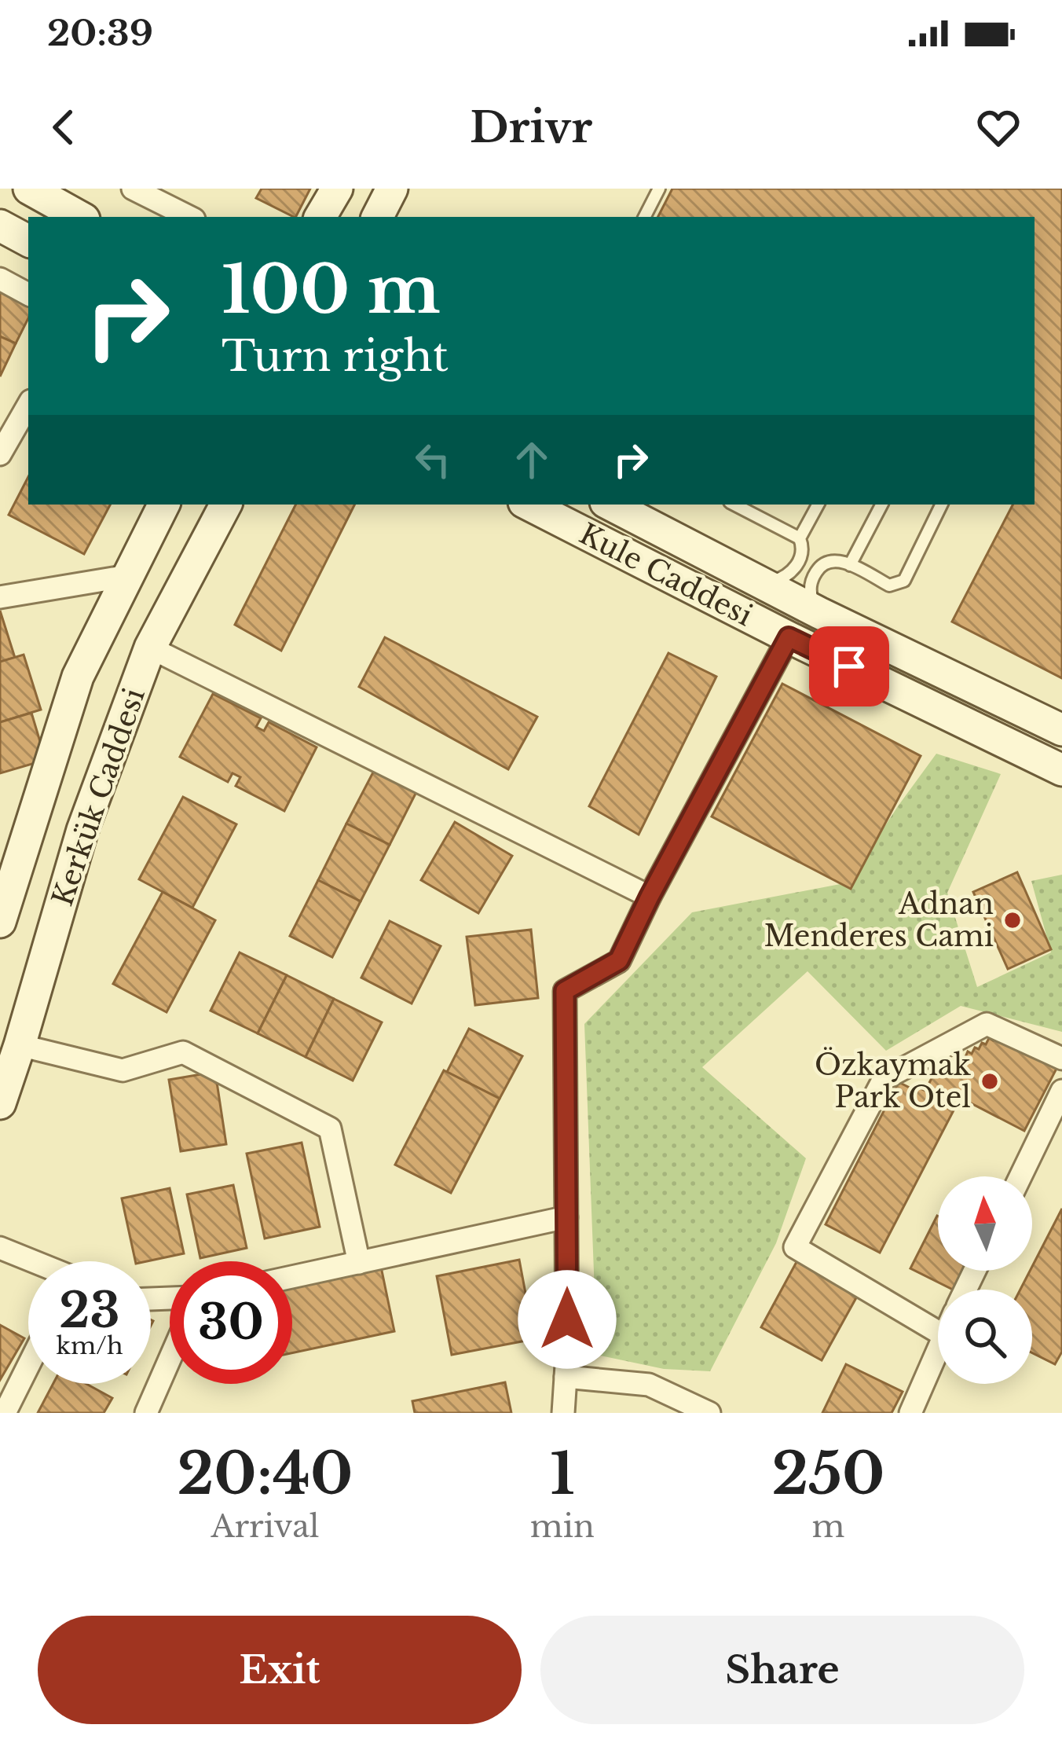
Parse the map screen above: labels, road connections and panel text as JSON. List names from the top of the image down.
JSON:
{
  "streets": {
    "main road": ["Kule Caddesi", "Kerkük Caddesi"]
  },
  "places": ["Adnan Menderes Cami", "Özkaymak Park Otel"],
  "north": "top",
  "page": {
    "status": "20:39",
    "header": "Drivr",
    "turn": ["100 m", "Turn right"],
    "speed": "23 km/h",
    "limit": "30",
    "eta": [
      "20:40",
      "Arrival",
      "1",
      "min",
      "250",
      "m"
    ],
    "buttons": ["Exit", "Share"]
  }
}
